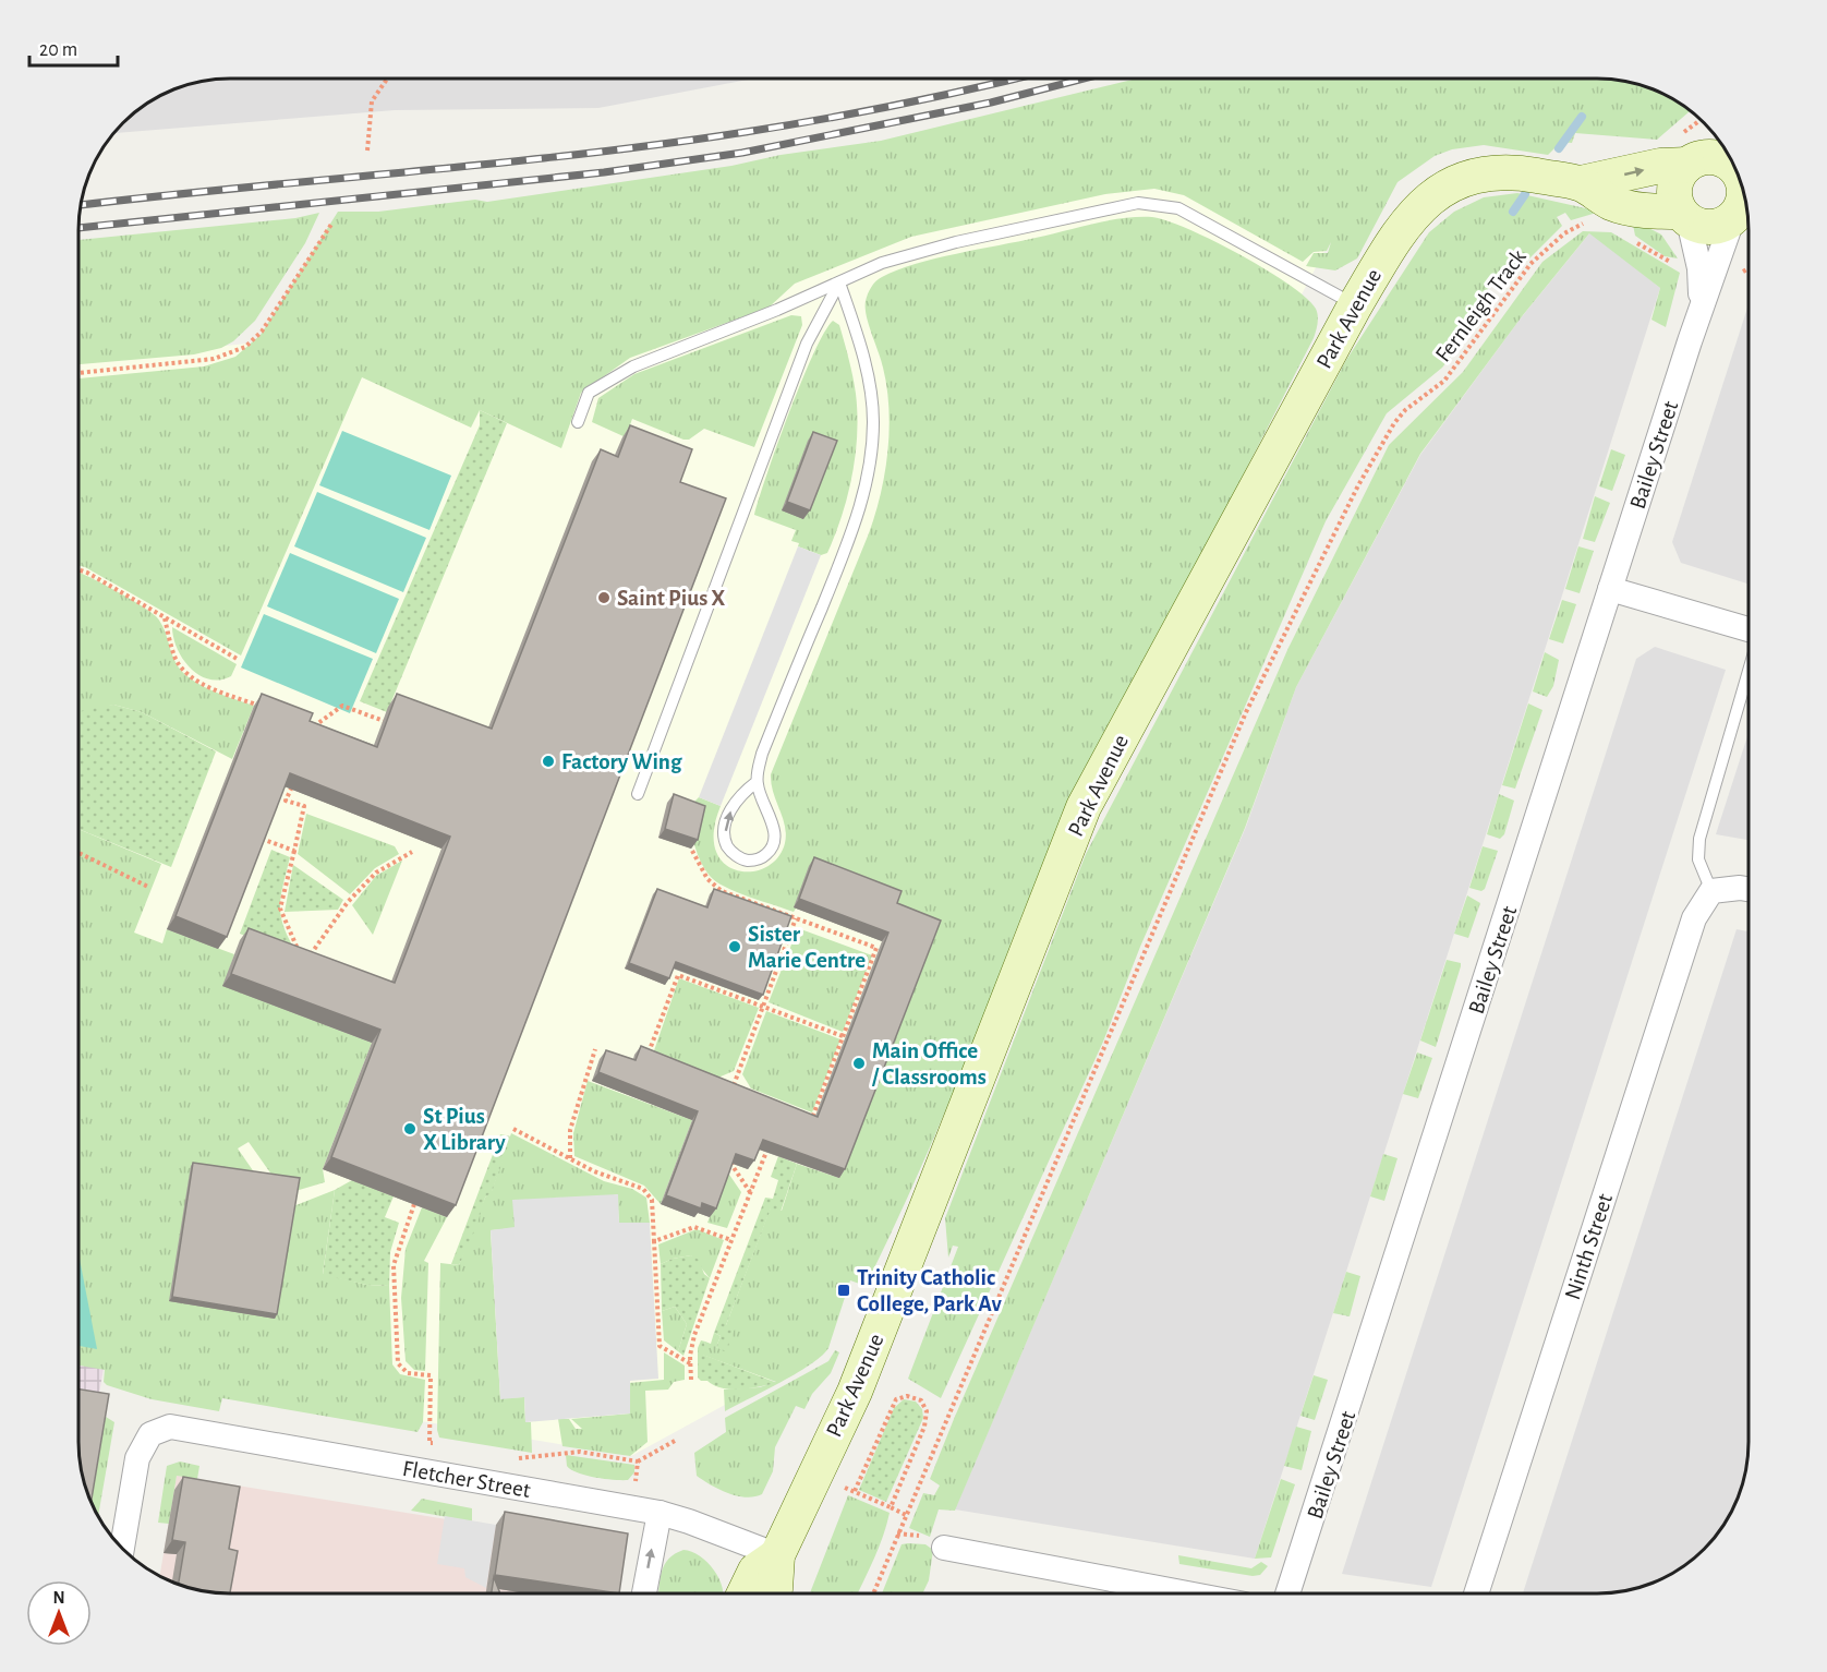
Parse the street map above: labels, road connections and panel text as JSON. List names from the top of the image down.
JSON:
{
  "streets": {
    "main road": ["Park Avenue"],
    "street": ["Bailey Street", "Ninth Street", "Fletcher Street"],
    "path": ["Fernleigh Track"]
  },
  "crossings": [
    ["Park Avenue", "Bailey Street"],
    ["Park Avenue", "Fletcher Street"]
  ],
  "places": {
    "other": [
      "Saint Pius X",
      "Factory Wing",
      "Sister Marie Centre",
      "Main Office / Classrooms",
      "St Pius X Library"
    ],
    "transit": ["Trinity Catholic College, Park Av"]
  },
  "scale_bar": "20 m",
  "north": "top"
}
